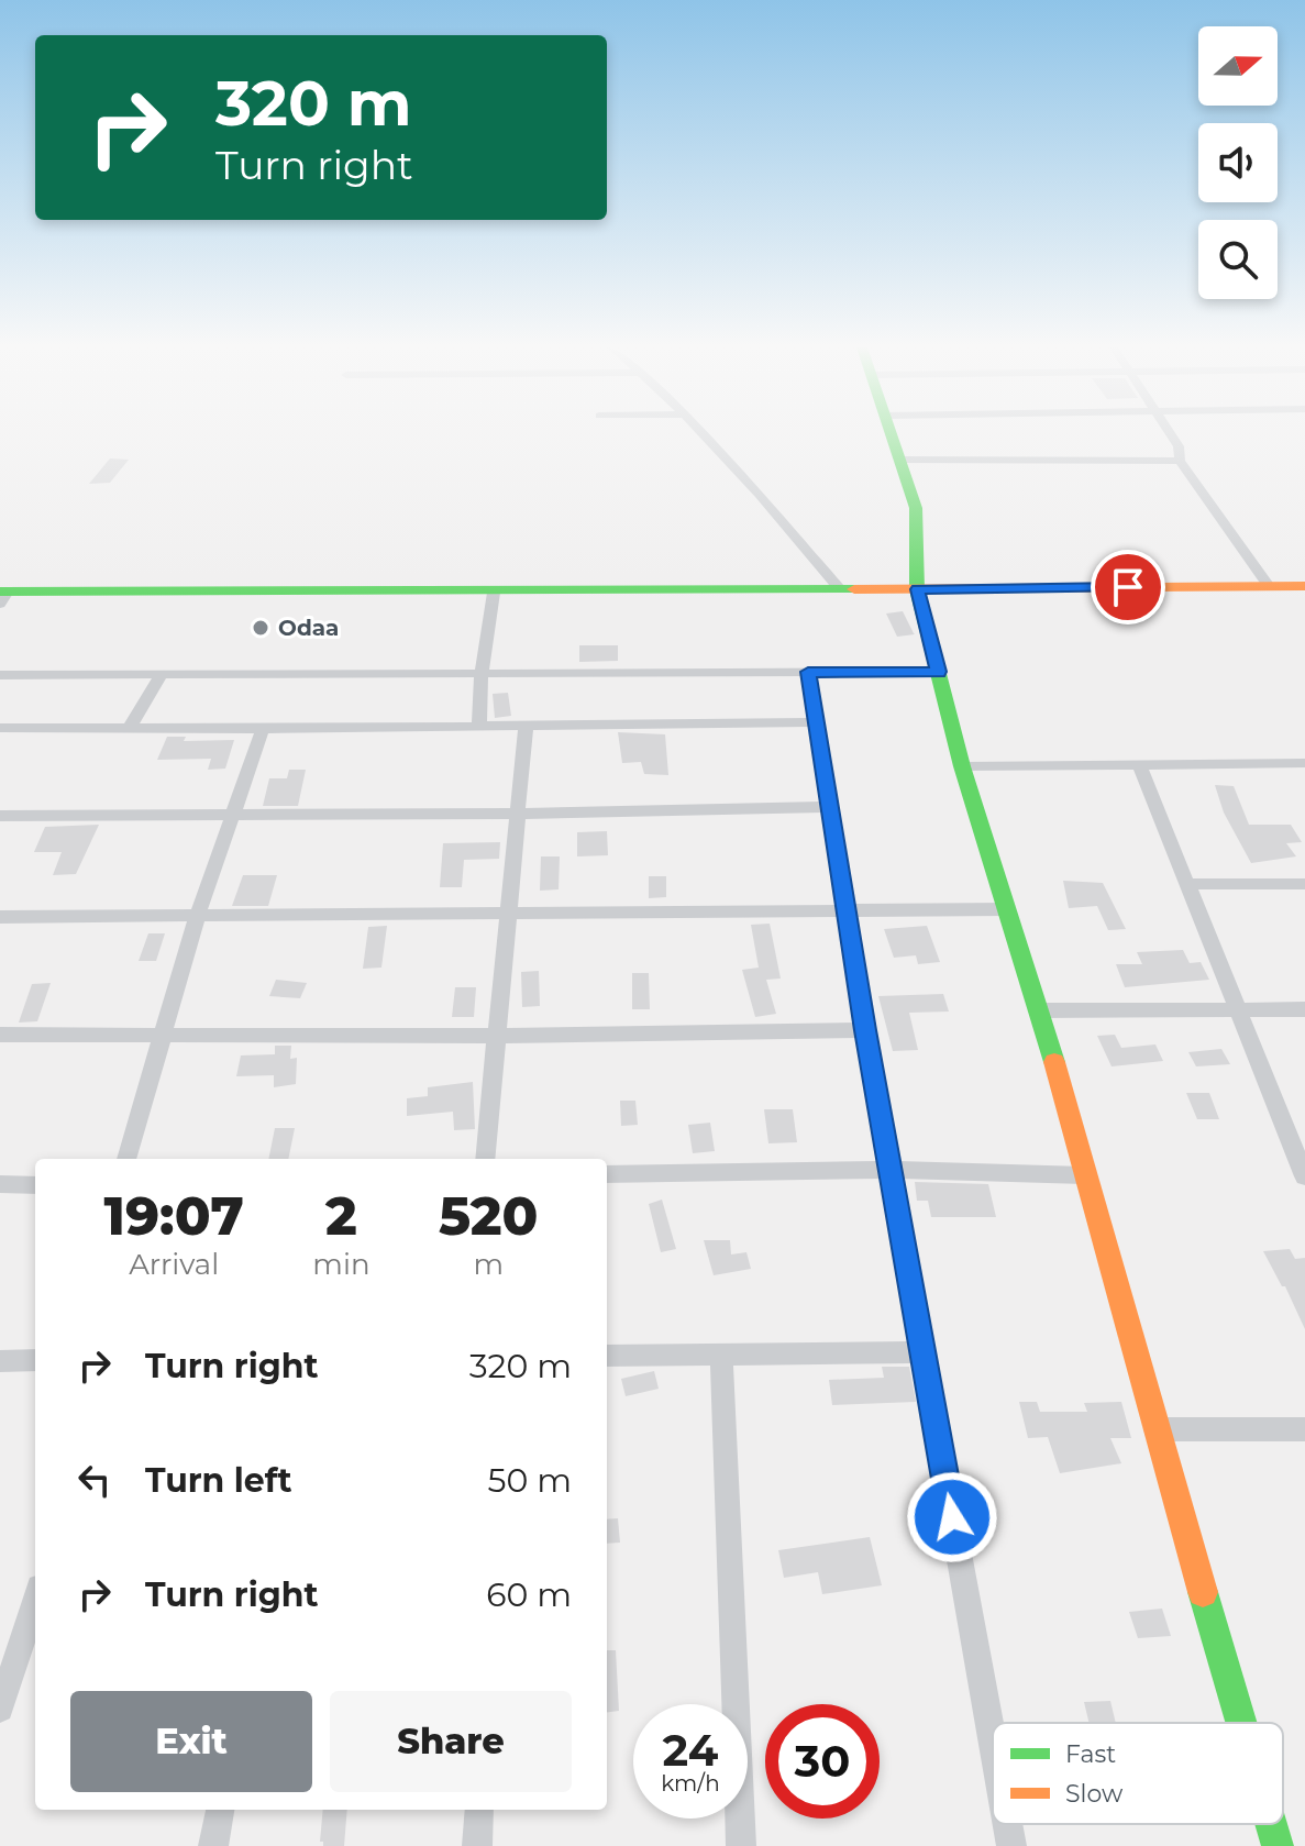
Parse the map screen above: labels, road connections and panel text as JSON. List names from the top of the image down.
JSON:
{
  "places": ["Odaa"],
  "legend": ["Fast", "Slow"],
  "north": "right",
  "page": {
    "turn": ["320 m", "Turn right"],
    "eta": [
      "19:07",
      "Arrival",
      "2",
      "min",
      "520",
      "m"
    ],
    "list": [
      {
        "name": "Turn right",
        "value": "320 m"
      },
      {
        "name": "Turn left",
        "value": "50 m"
      },
      {
        "name": "Turn right",
        "value": "60 m"
      }
    ],
    "buttons": ["Exit", "Share"],
    "speed": "24 km/h",
    "limit": "30"
  }
}
